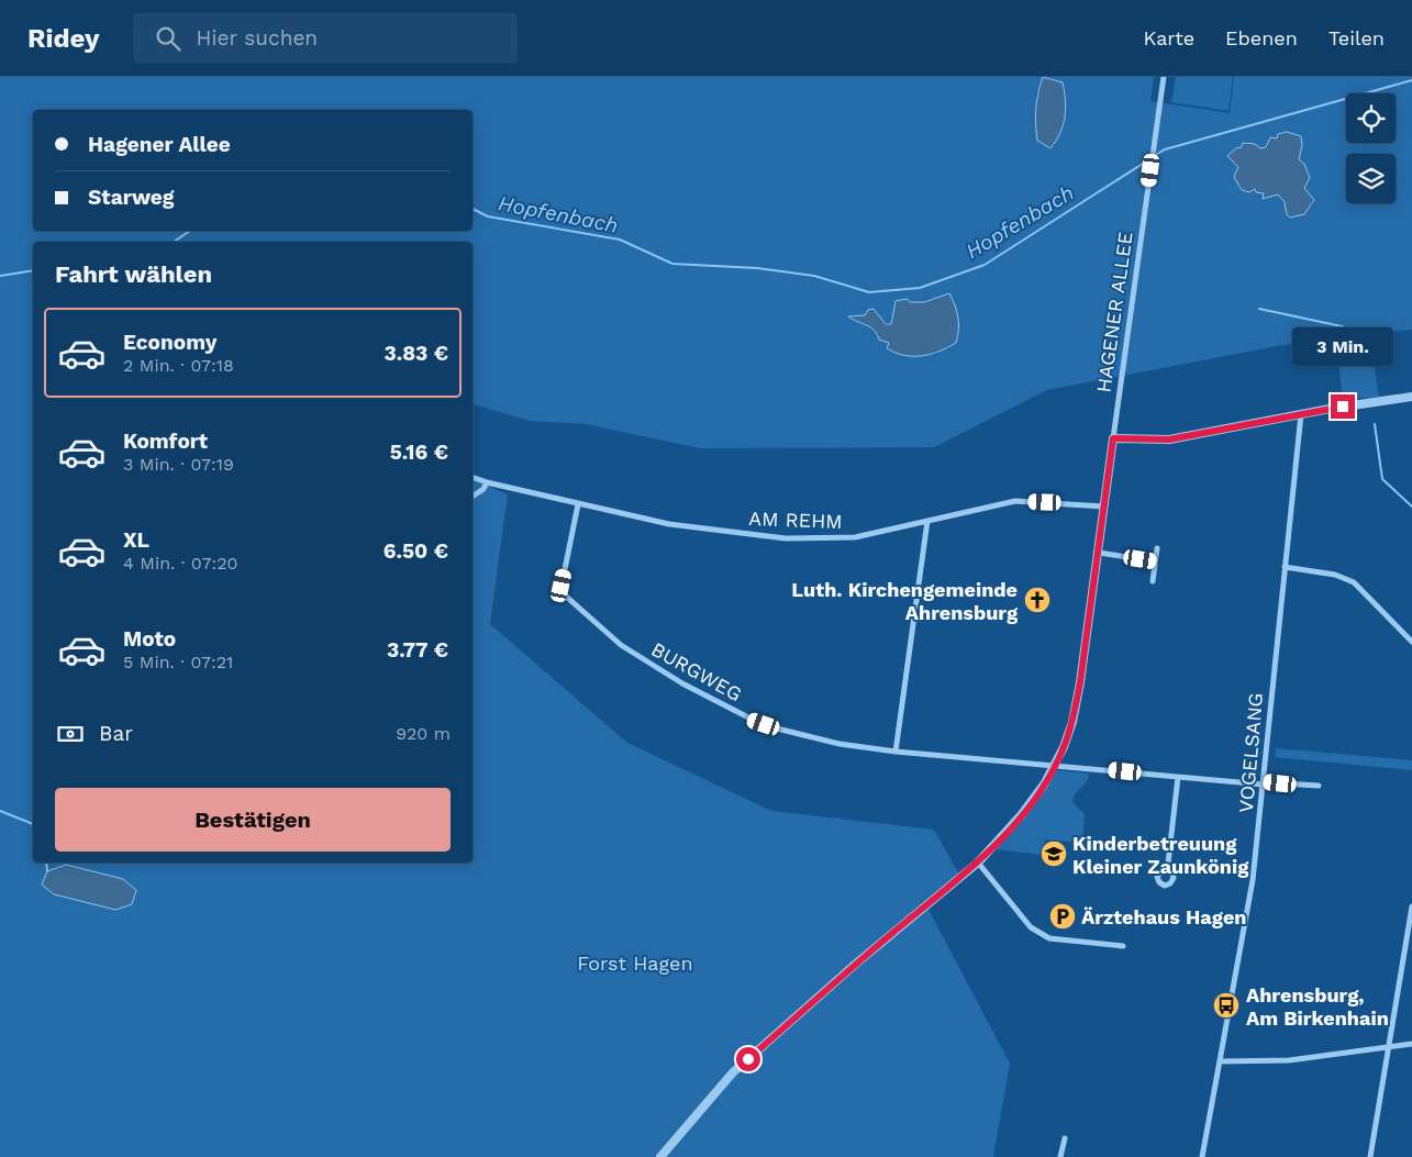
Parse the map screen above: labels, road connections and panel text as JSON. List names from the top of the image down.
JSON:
{
  "streets": {
    "street": [
      "HAGENER ALLEE",
      "AM REHM",
      "BURGWEG",
      "VOGELSANG"
    ]
  },
  "crossings": [
    ["HAGENER ALLEE", "AM REHM"],
    ["HAGENER ALLEE", "BURGWEG"],
    ["AM REHM", "BURGWEG"],
    ["BURGWEG", "VOGELSANG"]
  ],
  "water": ["Hopfenbach"],
  "parks": ["Forst Hagen"],
  "places": {
    "church": ["Luth. Kirchengemeinde Ahrensburg"],
    "school or university": ["Kinderbetreuung Kleiner Zaunkönig"],
    "parking": ["Ärztehaus Hagen"],
    "bus stop": ["Ahrensburg, Am Birkenhain"]
  },
  "page": {
    "header": "Ridey",
    "search": "Hier suchen",
    "nav": ["Karte", "Ebenen", "Teilen"],
    "banner": ["Hagener Allee", "Starweg"],
    "heading": "Fahrt wählen",
    "list": [
      {
        "name": "Economy",
        "note": "2 Min. · 07:18",
        "value": "3.83 €"
      },
      {
        "name": "Komfort",
        "note": "3 Min. · 07:19",
        "value": "5.16 €"
      },
      {
        "name": "XL",
        "note": "4 Min. · 07:20",
        "value": "6.50 €"
      },
      {
        "name": "Moto",
        "note": "5 Min. · 07:21",
        "value": "3.77 €"
      }
    ],
    "bubble": "3 Min.",
    "pay": ["Bar", "920 m"],
    "buttons": "Bestätigen"
  }
}
